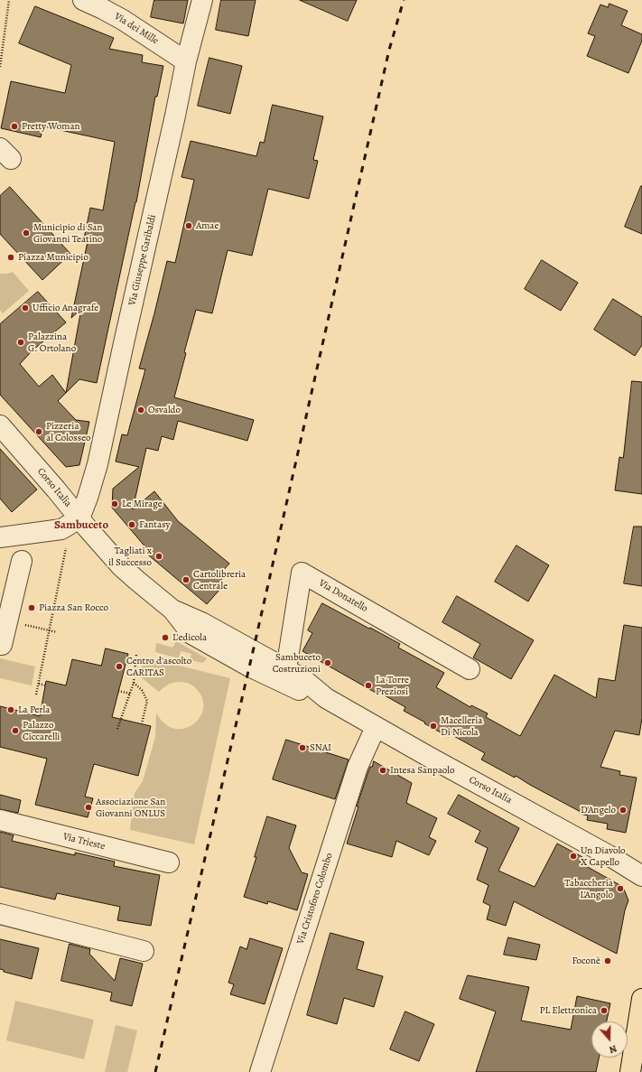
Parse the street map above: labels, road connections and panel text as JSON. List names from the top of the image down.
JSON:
{
  "streets": {
    "street": [
      "Via dei Mille",
      "Via Giuseppe Garibaldi",
      "Corso Italia",
      "Via Donatello",
      "Via Trieste",
      "Via Cristoforo Colombo"
    ]
  },
  "crossings": [
    ["Via dei Mille", "Via Giuseppe Garibaldi"],
    ["Via Giuseppe Garibaldi", "Corso Italia"],
    ["Corso Italia", "Via Donatello"],
    ["Corso Italia", "Via Cristoforo Colombo"]
  ],
  "districts": ["Sambuceto"],
  "places": [
    "Pretty Woman",
    "Amae",
    "Municipio di San Giovanni Teatino",
    "Piazza Municipio",
    "Ufficio Anagrafe",
    "Palazzina G. Ortolano",
    "Osvaldo",
    "Pizzeria al Colosseo",
    "Le Mirage",
    "Fantasy",
    "Tagliati x il Successo",
    "Cartolibreria Centrale",
    "Piazza San Rocco",
    "L'edicola",
    "Sambuceto Costruzioni",
    "Centro d'ascolto CARITAS",
    "La Torre Preziosi",
    "La Perla",
    "Macelleria Di Nicola",
    "Palazzo Ciccarelli",
    "SNAI",
    "Intesa Sanpaolo",
    "Associazione San Giovanni ONLUS",
    "D'Angelo",
    "Un Diavolo X Capello",
    "Tabaccheria L'Angolo",
    "Foconè",
    "PL Elettronica"
  ],
  "north": "bottom"
}
